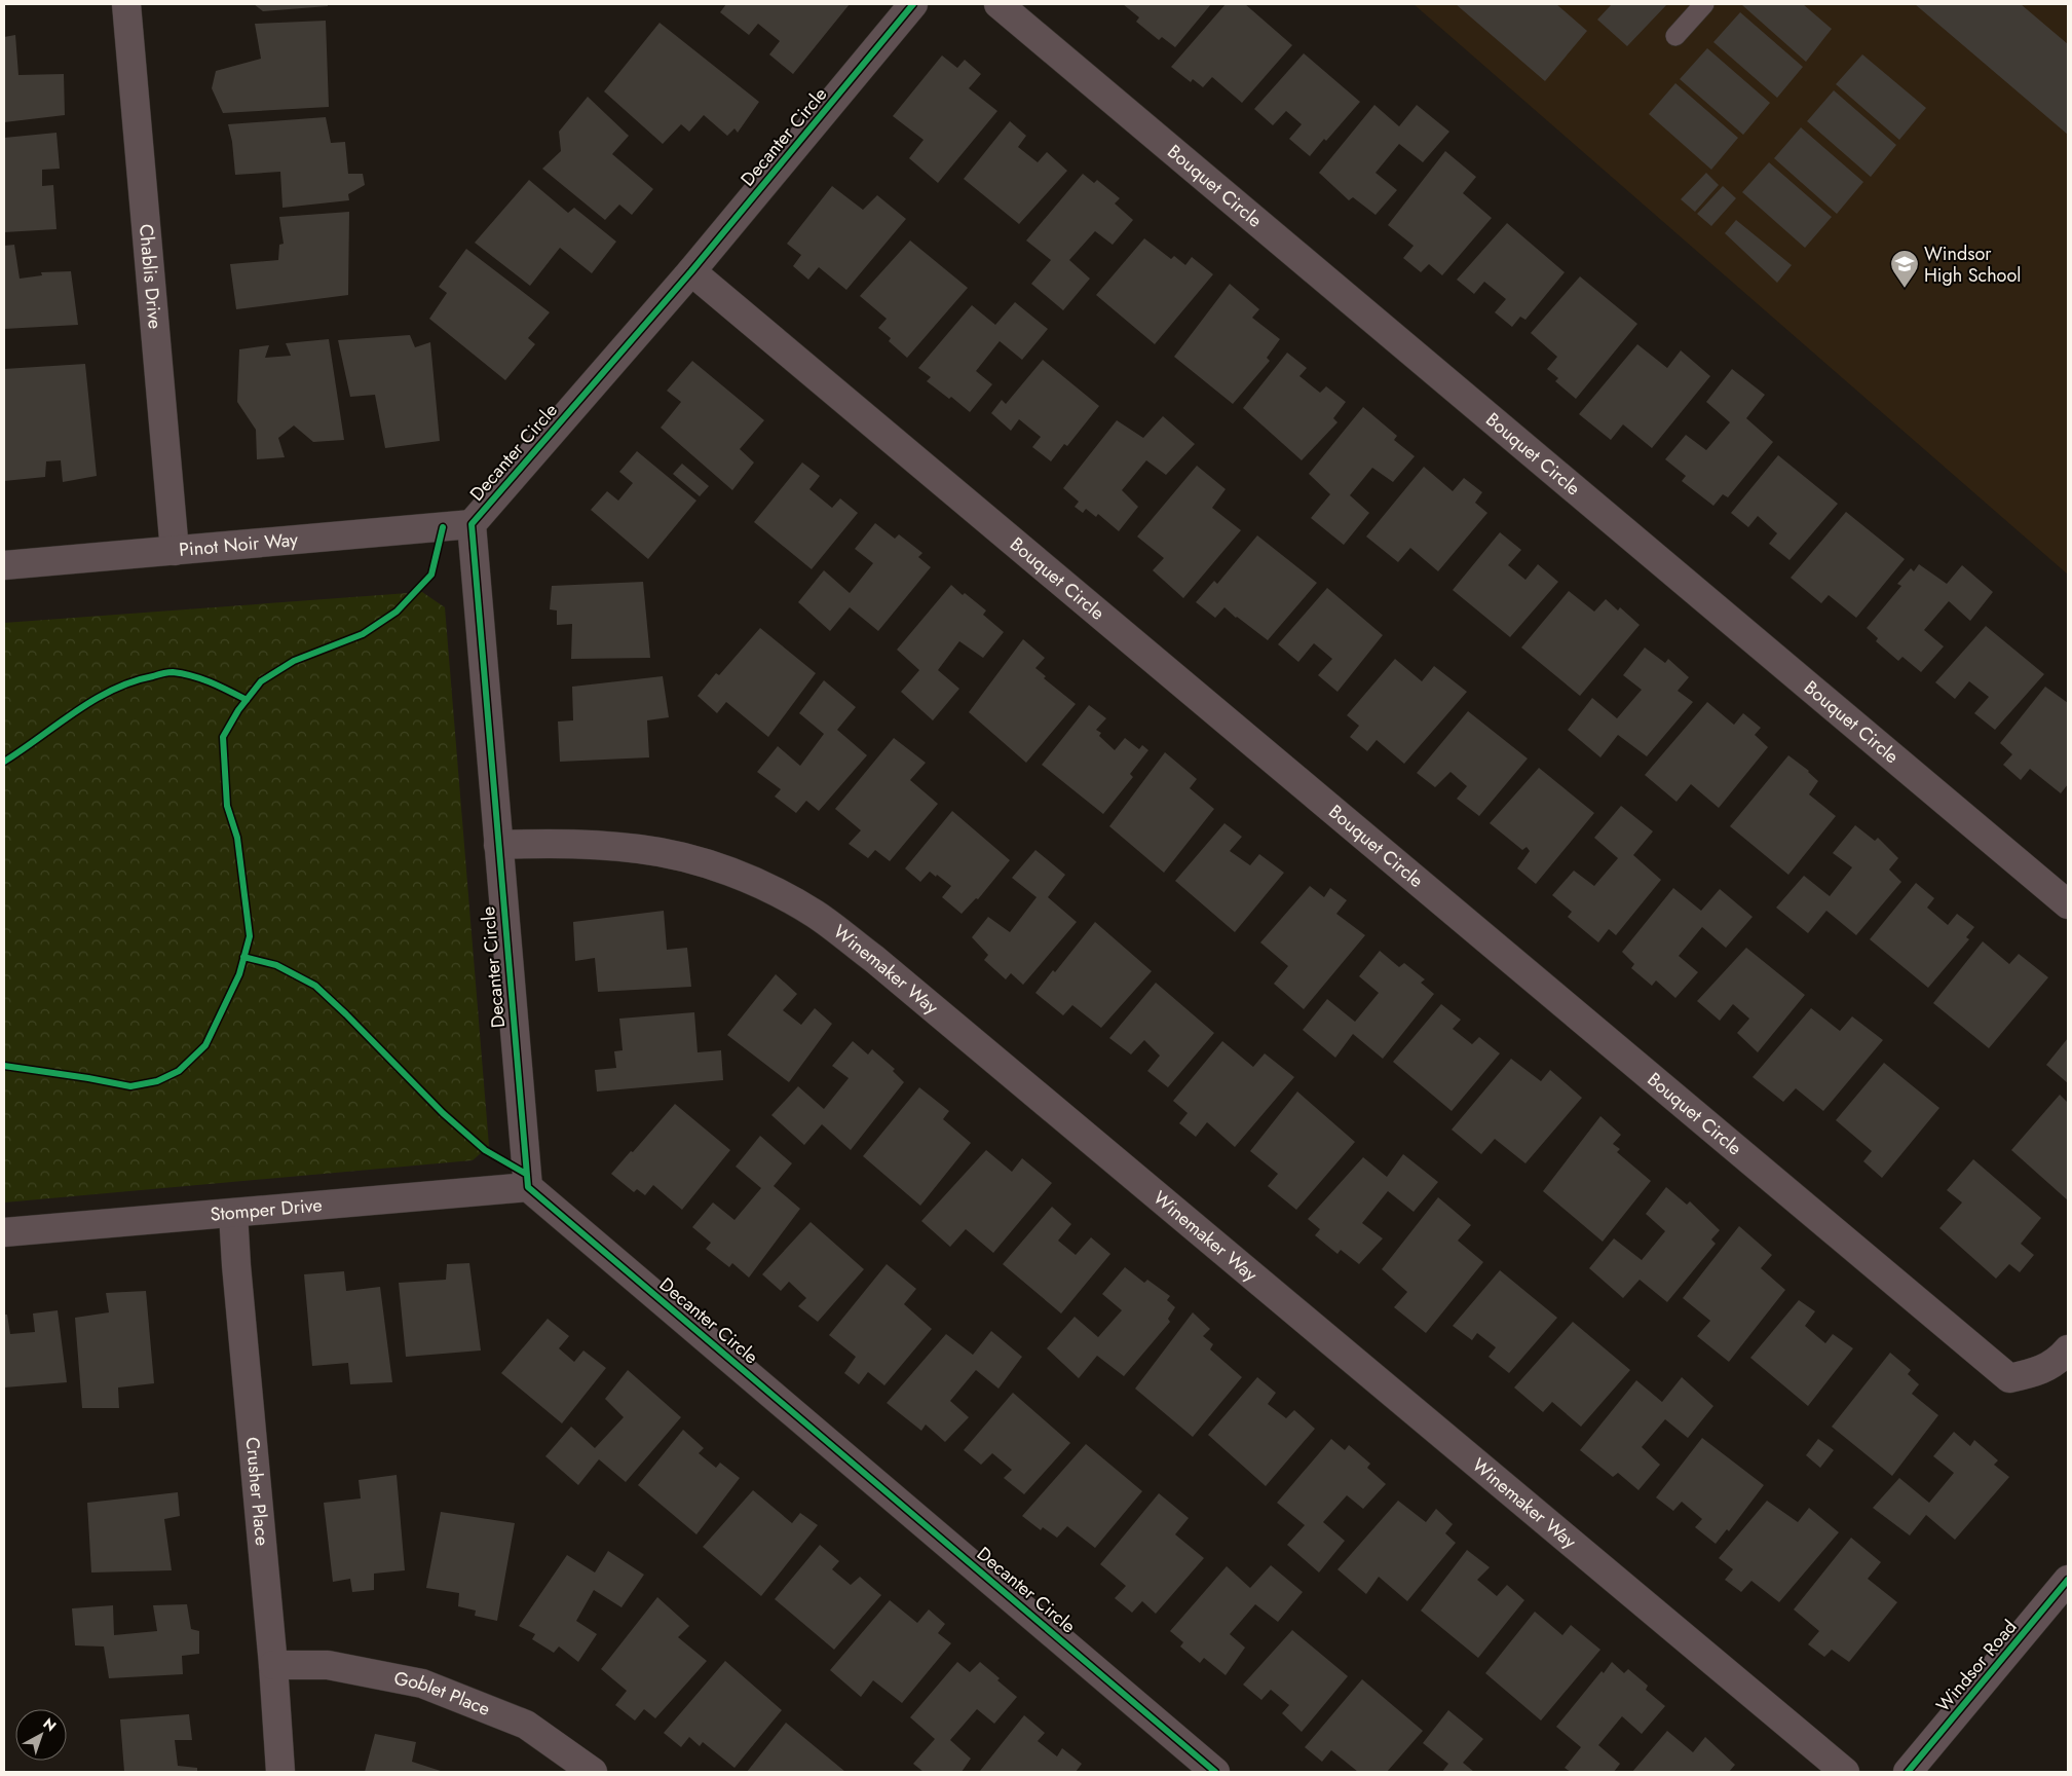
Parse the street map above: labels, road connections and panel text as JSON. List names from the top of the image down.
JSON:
{
  "streets": {
    "main road": ["Windsor Road"],
    "street": [
      "Decanter Circle",
      "Bouquet Circle",
      "Chablis Drive",
      "Pinot Noir Way",
      "Winemaker Way",
      "Stomper Drive",
      "Crusher Place",
      "Goblet Place"
    ]
  },
  "crossings": [
    ["Decanter Circle", "Bouquet Circle"],
    ["Decanter Circle", "Pinot Noir Way"],
    ["Decanter Circle", "Winemaker Way"],
    ["Decanter Circle", "Stomper Drive"],
    ["Chablis Drive", "Pinot Noir Way"],
    ["Stomper Drive", "Crusher Place"],
    ["Crusher Place", "Goblet Place"]
  ],
  "places": {
    "school or university": ["Windsor High School"]
  },
  "north": "top right"
}
